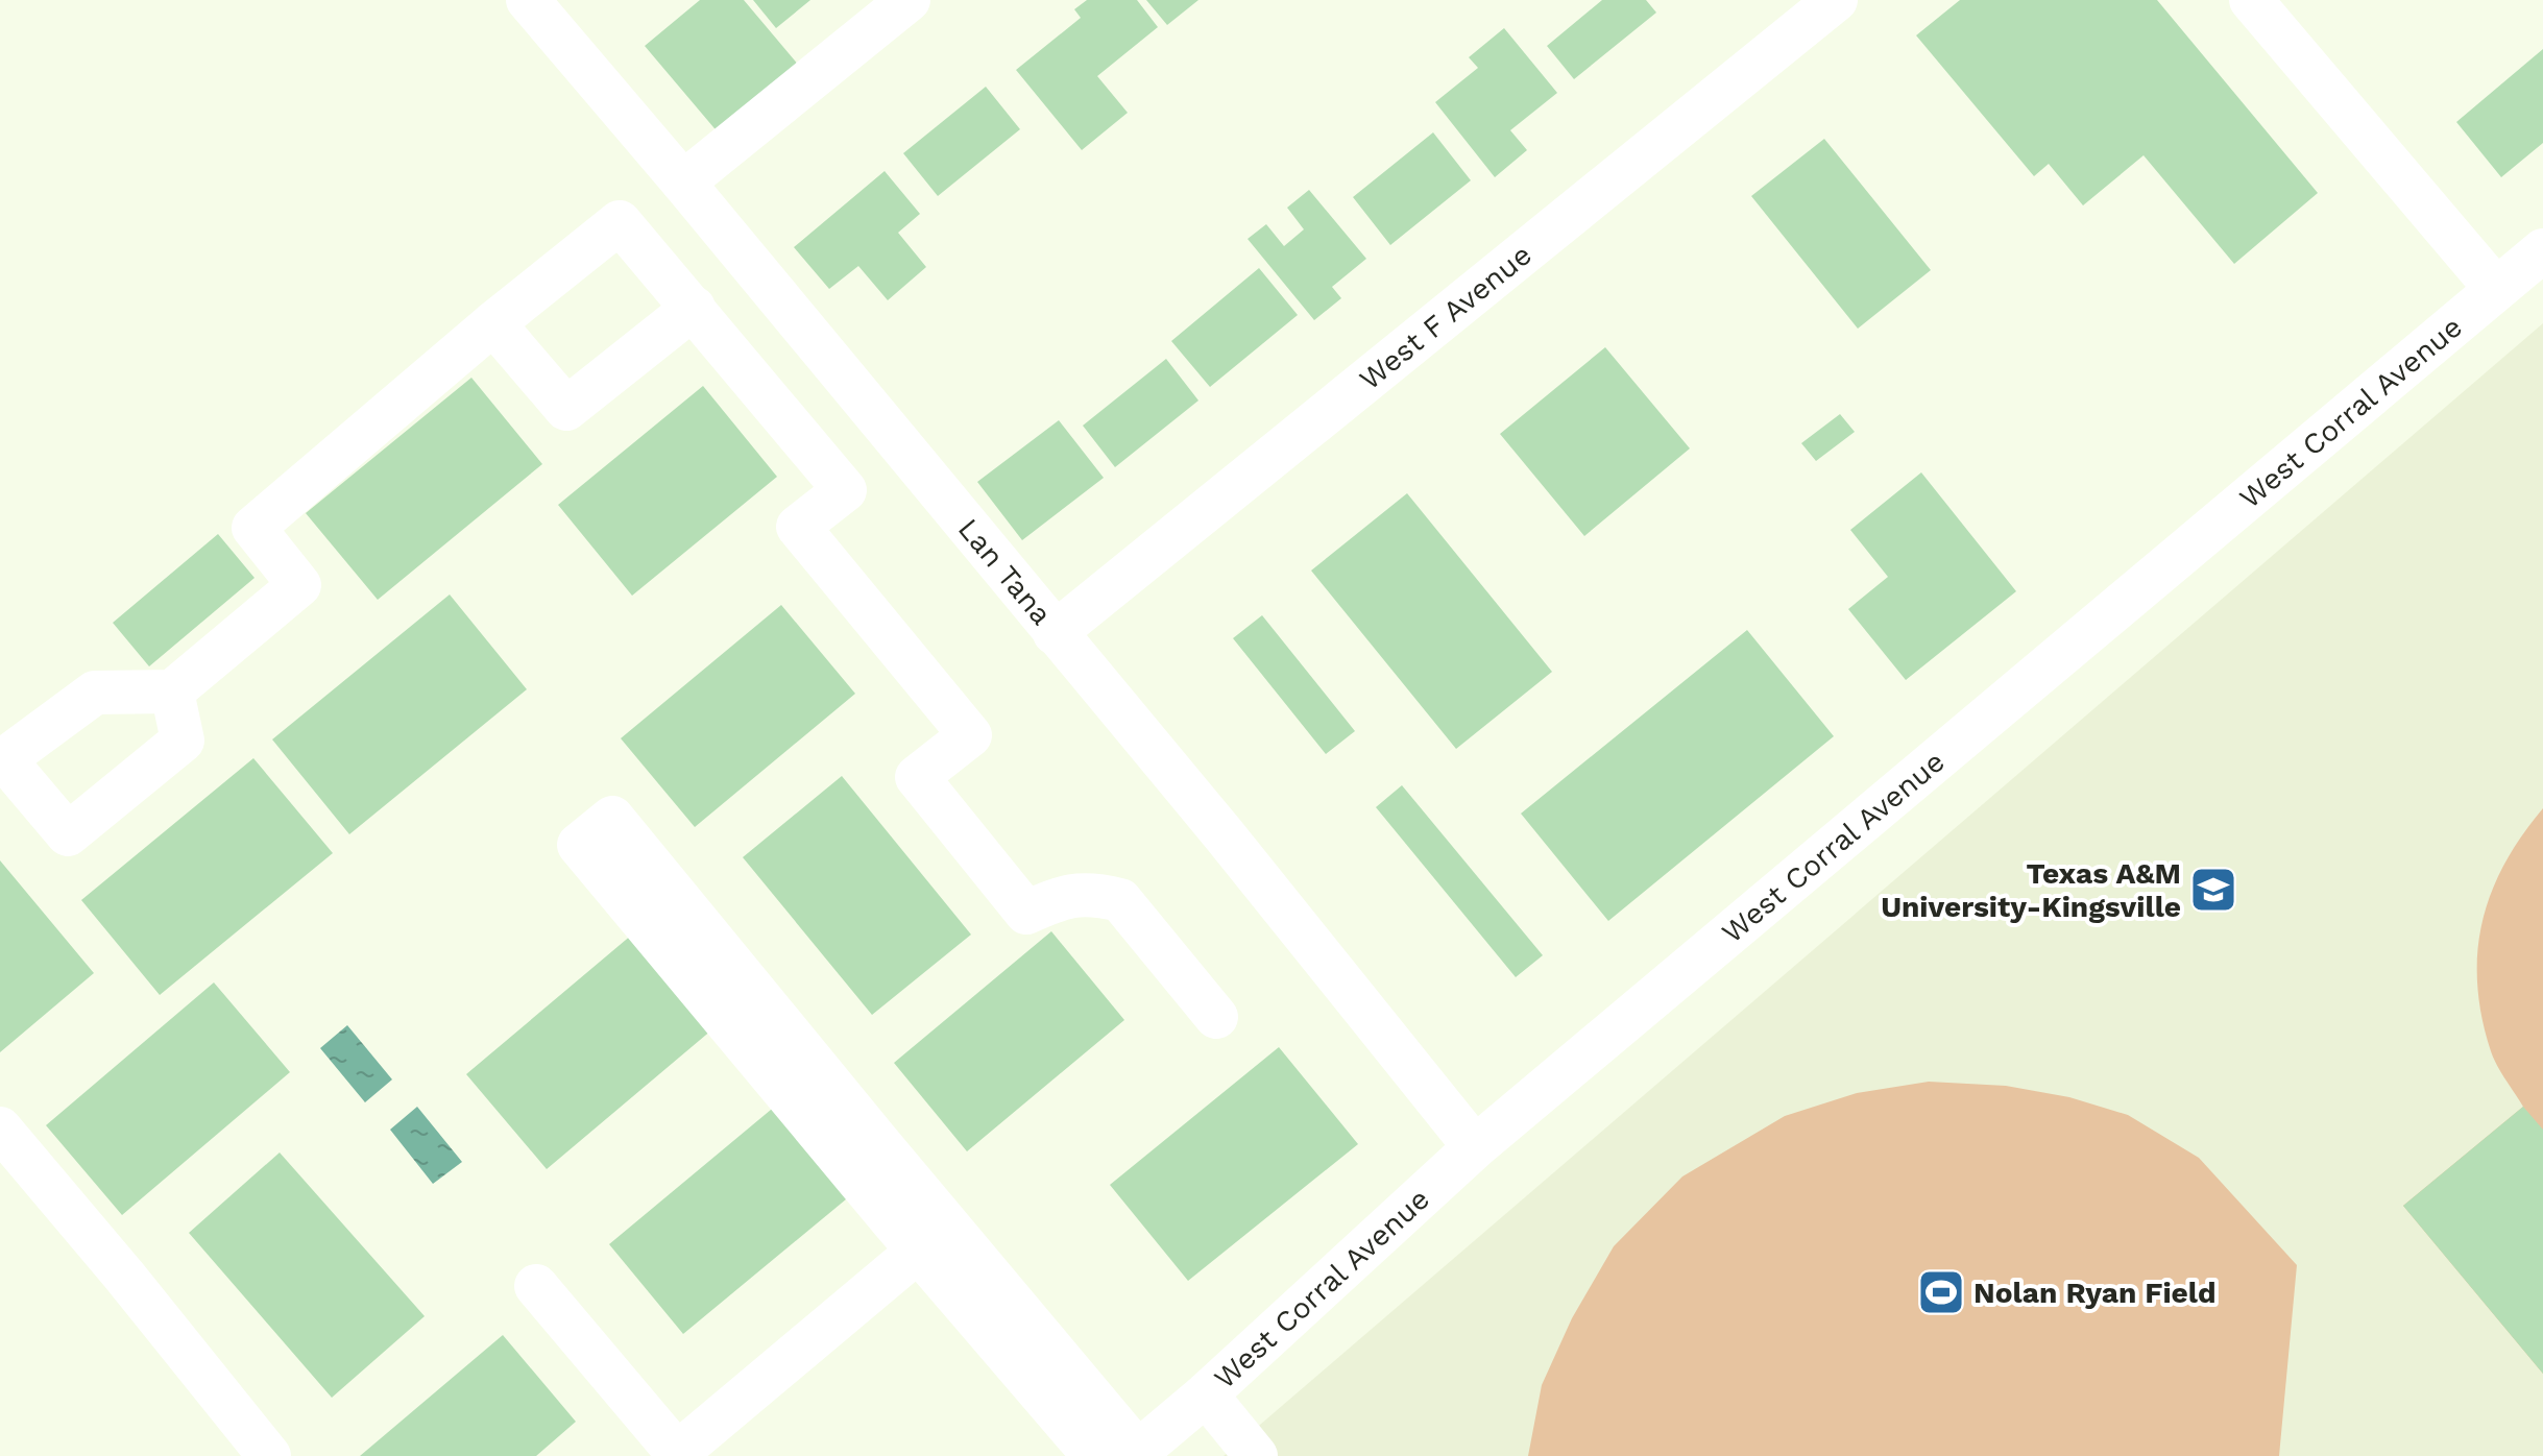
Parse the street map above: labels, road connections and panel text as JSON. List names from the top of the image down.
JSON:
{
  "streets": {
    "street": ["West F Avenue", "West Corral Avenue", "Lan Tana"]
  },
  "crossings": [
    ["West F Avenue", "Lan Tana"],
    ["West Corral Avenue", "Lan Tana"]
  ],
  "places": {
    "school or university": ["Texas A&M University-Kingsville"],
    "sports": ["Nolan Ryan Field"]
  }
}
